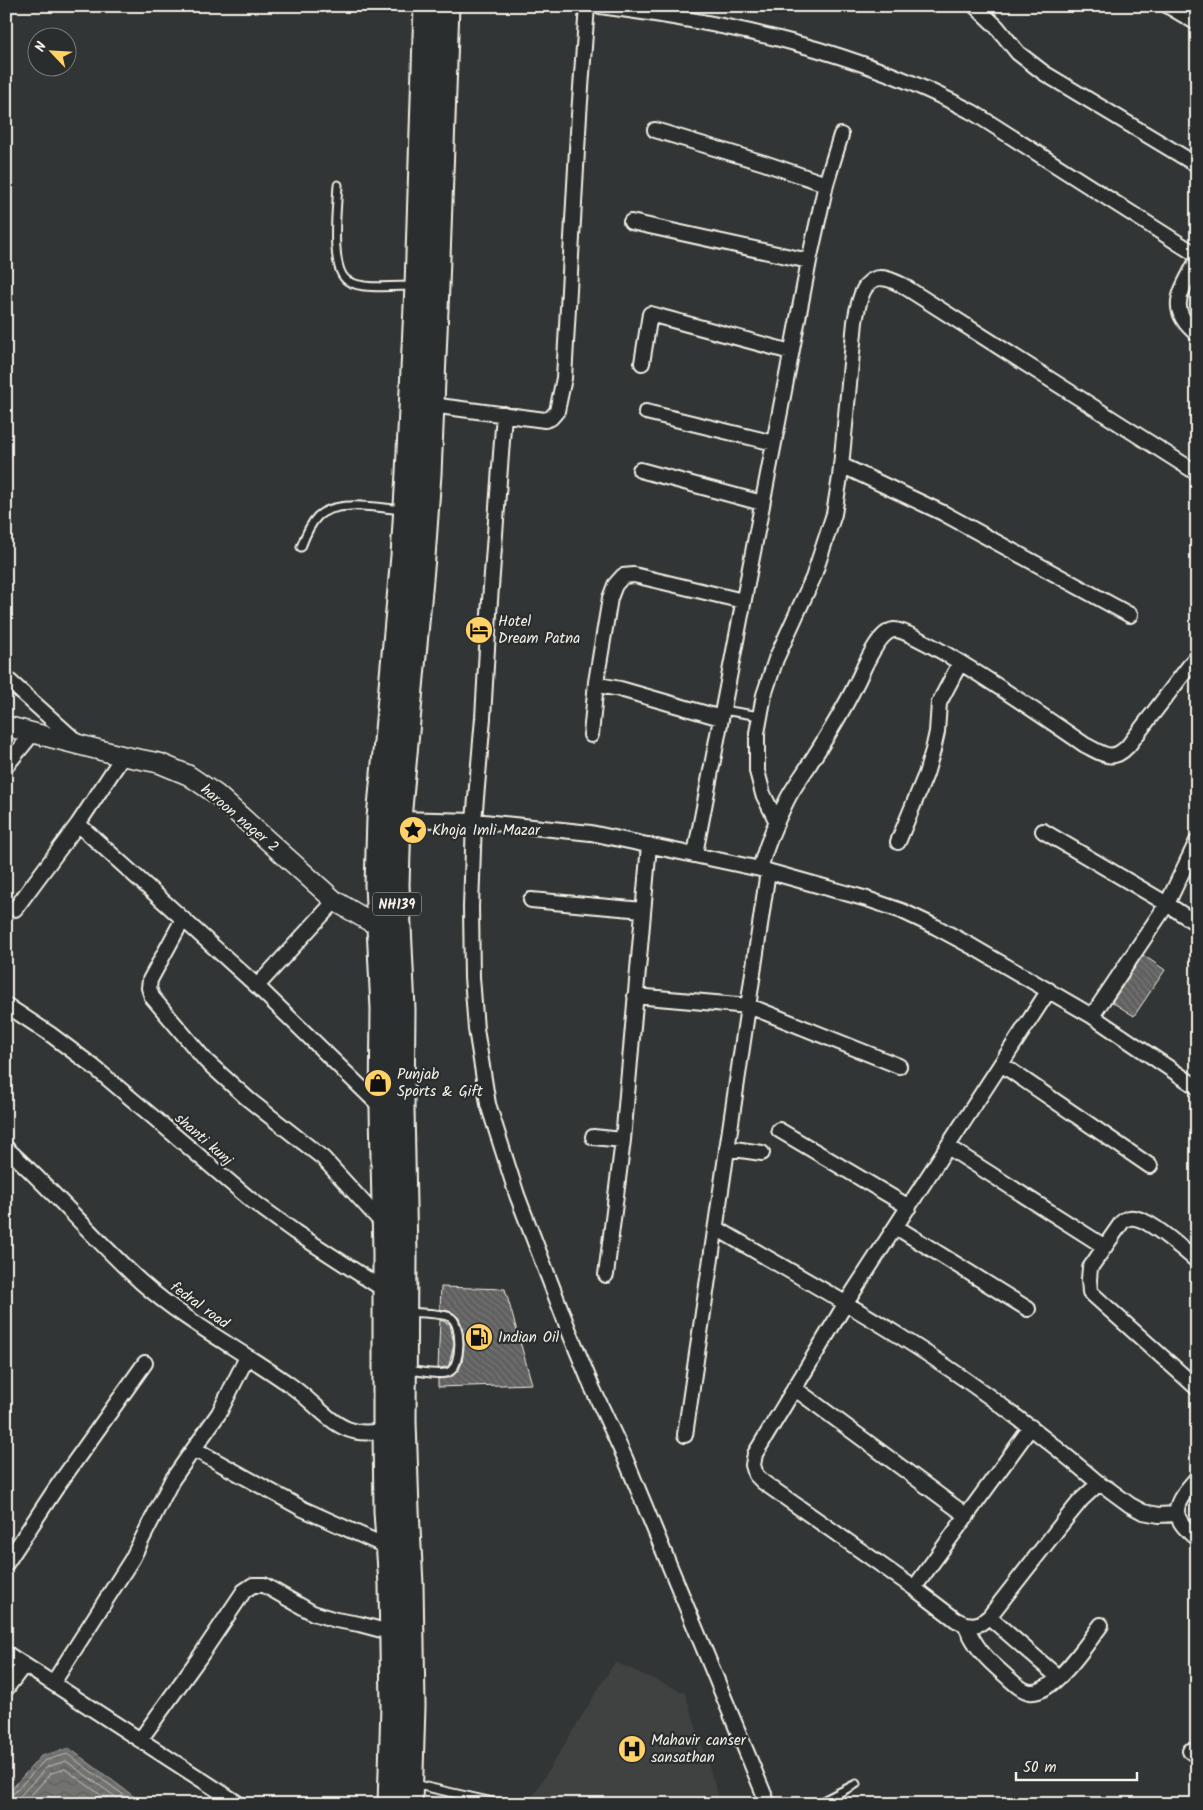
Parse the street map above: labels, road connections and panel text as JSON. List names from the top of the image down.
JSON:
{
  "streets": {
    "highway": ["NH139"],
    "street": ["haroon nager 2", "shanti kunj", "fedral road"]
  },
  "crossings": [
    ["haroon nager 2", "NH139"],
    ["NH139", "shanti kunj"],
    ["NH139", "fedral road"]
  ],
  "places": {
    "hotel": ["Hotel Dream Patna"],
    "place": ["Khoja Imli Mazar"],
    "shop": ["Punjab Sports & Gift"],
    "fuel station": ["Indian Oil"],
    "hospital": ["Mahavir canser sansathan"]
  },
  "scale_bar": "50 m",
  "north": "top left"
}
